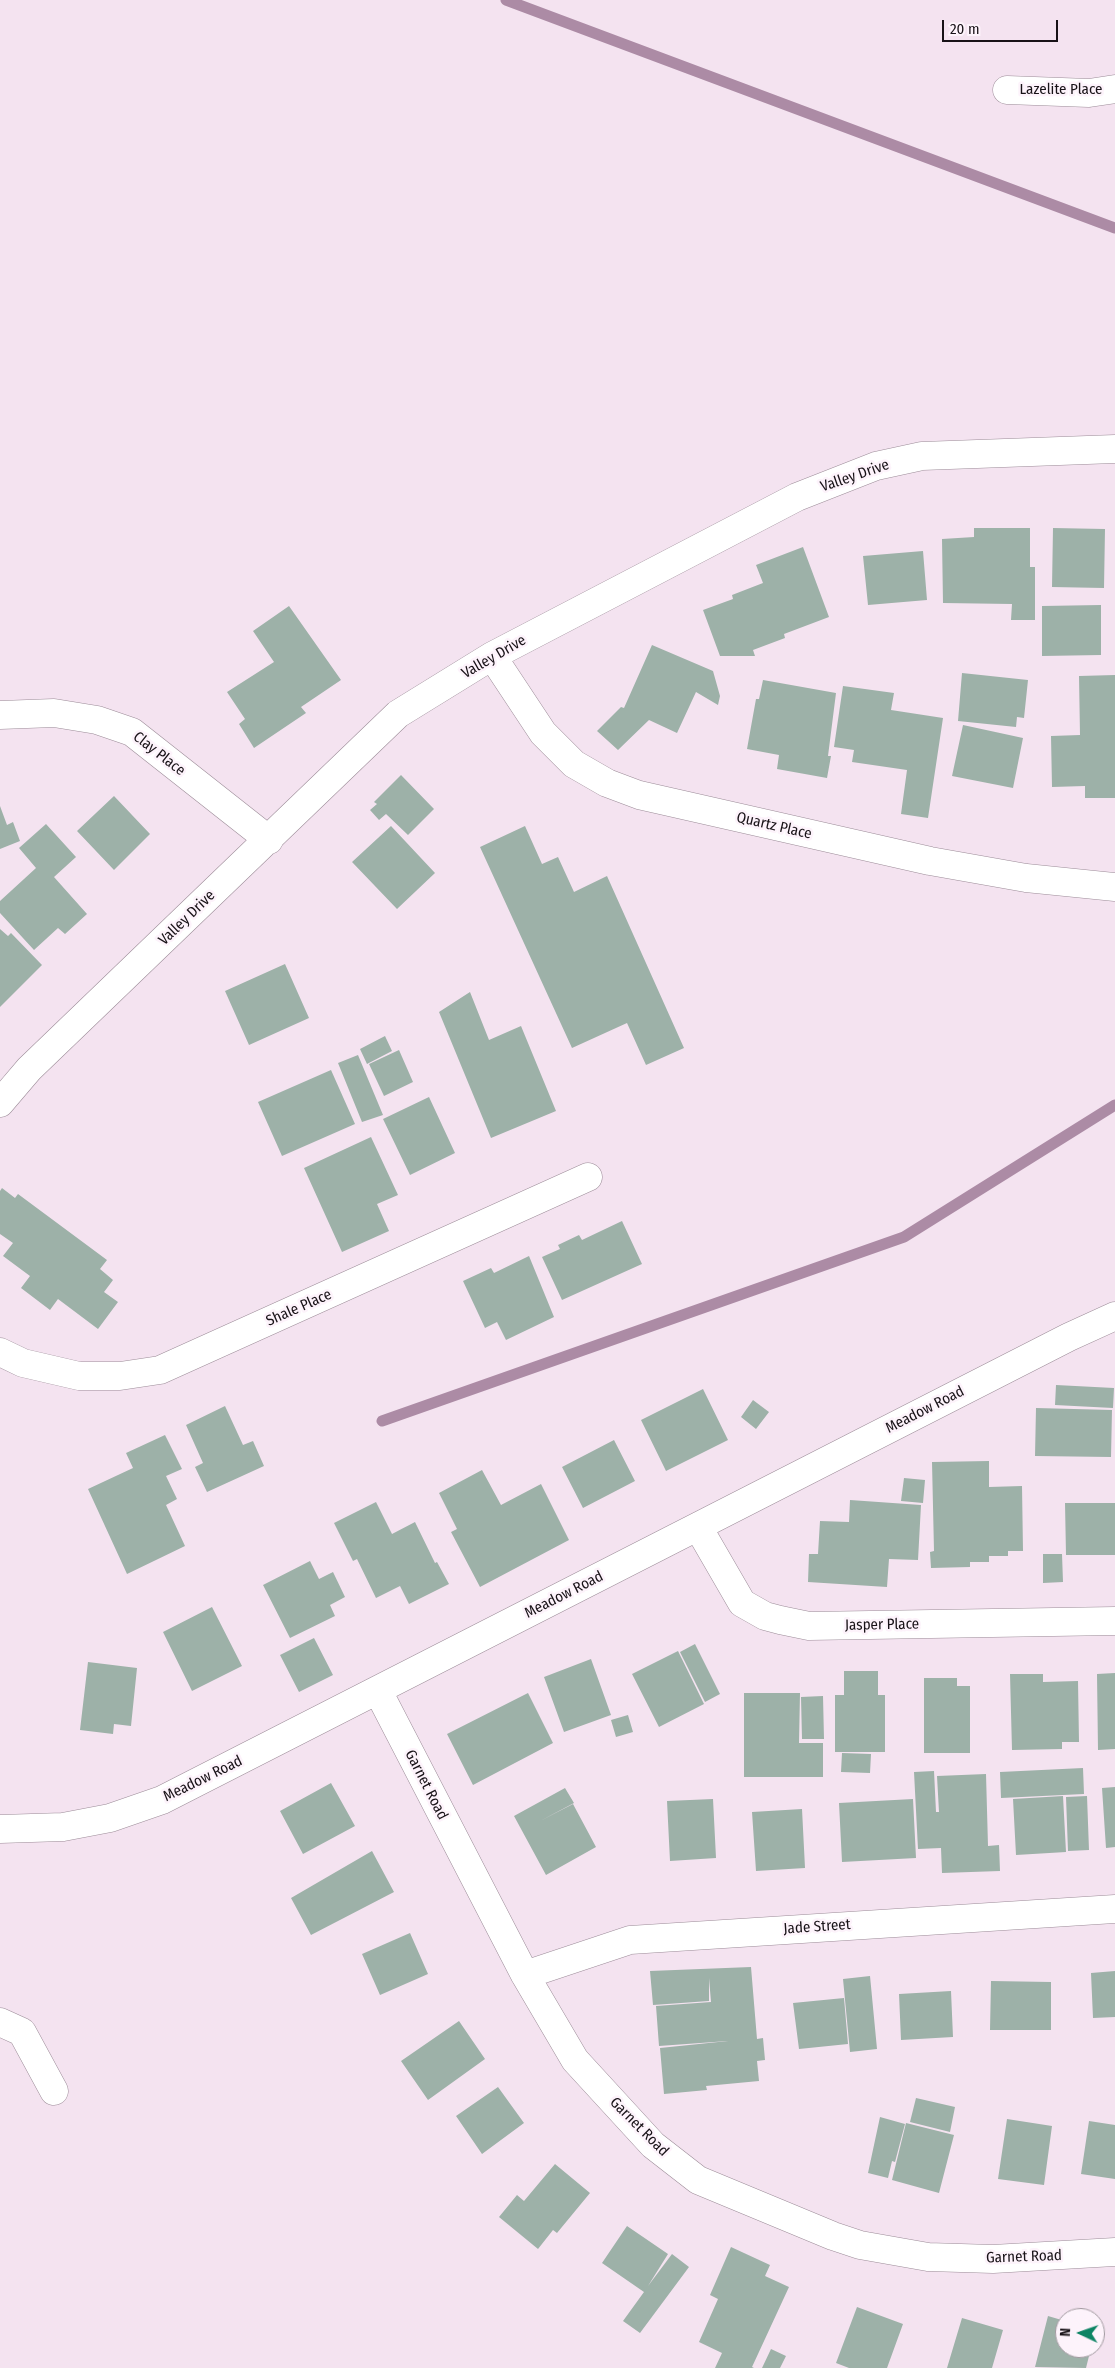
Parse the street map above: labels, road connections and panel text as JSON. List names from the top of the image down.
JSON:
{
  "streets": {
    "street": [
      "Lazelite Place",
      "Valley Drive",
      "Clay Place",
      "Quartz Place",
      "Shale Place",
      "Meadow Road",
      "Jasper Place",
      "Garnet Road",
      "Jade Street"
    ]
  },
  "crossings": [
    ["Valley Drive", "Clay Place"],
    ["Valley Drive", "Quartz Place"],
    ["Meadow Road", "Jasper Place"],
    ["Meadow Road", "Garnet Road"],
    ["Garnet Road", "Jade Street"]
  ],
  "scale_bar": "20 m",
  "north": "left"
}
